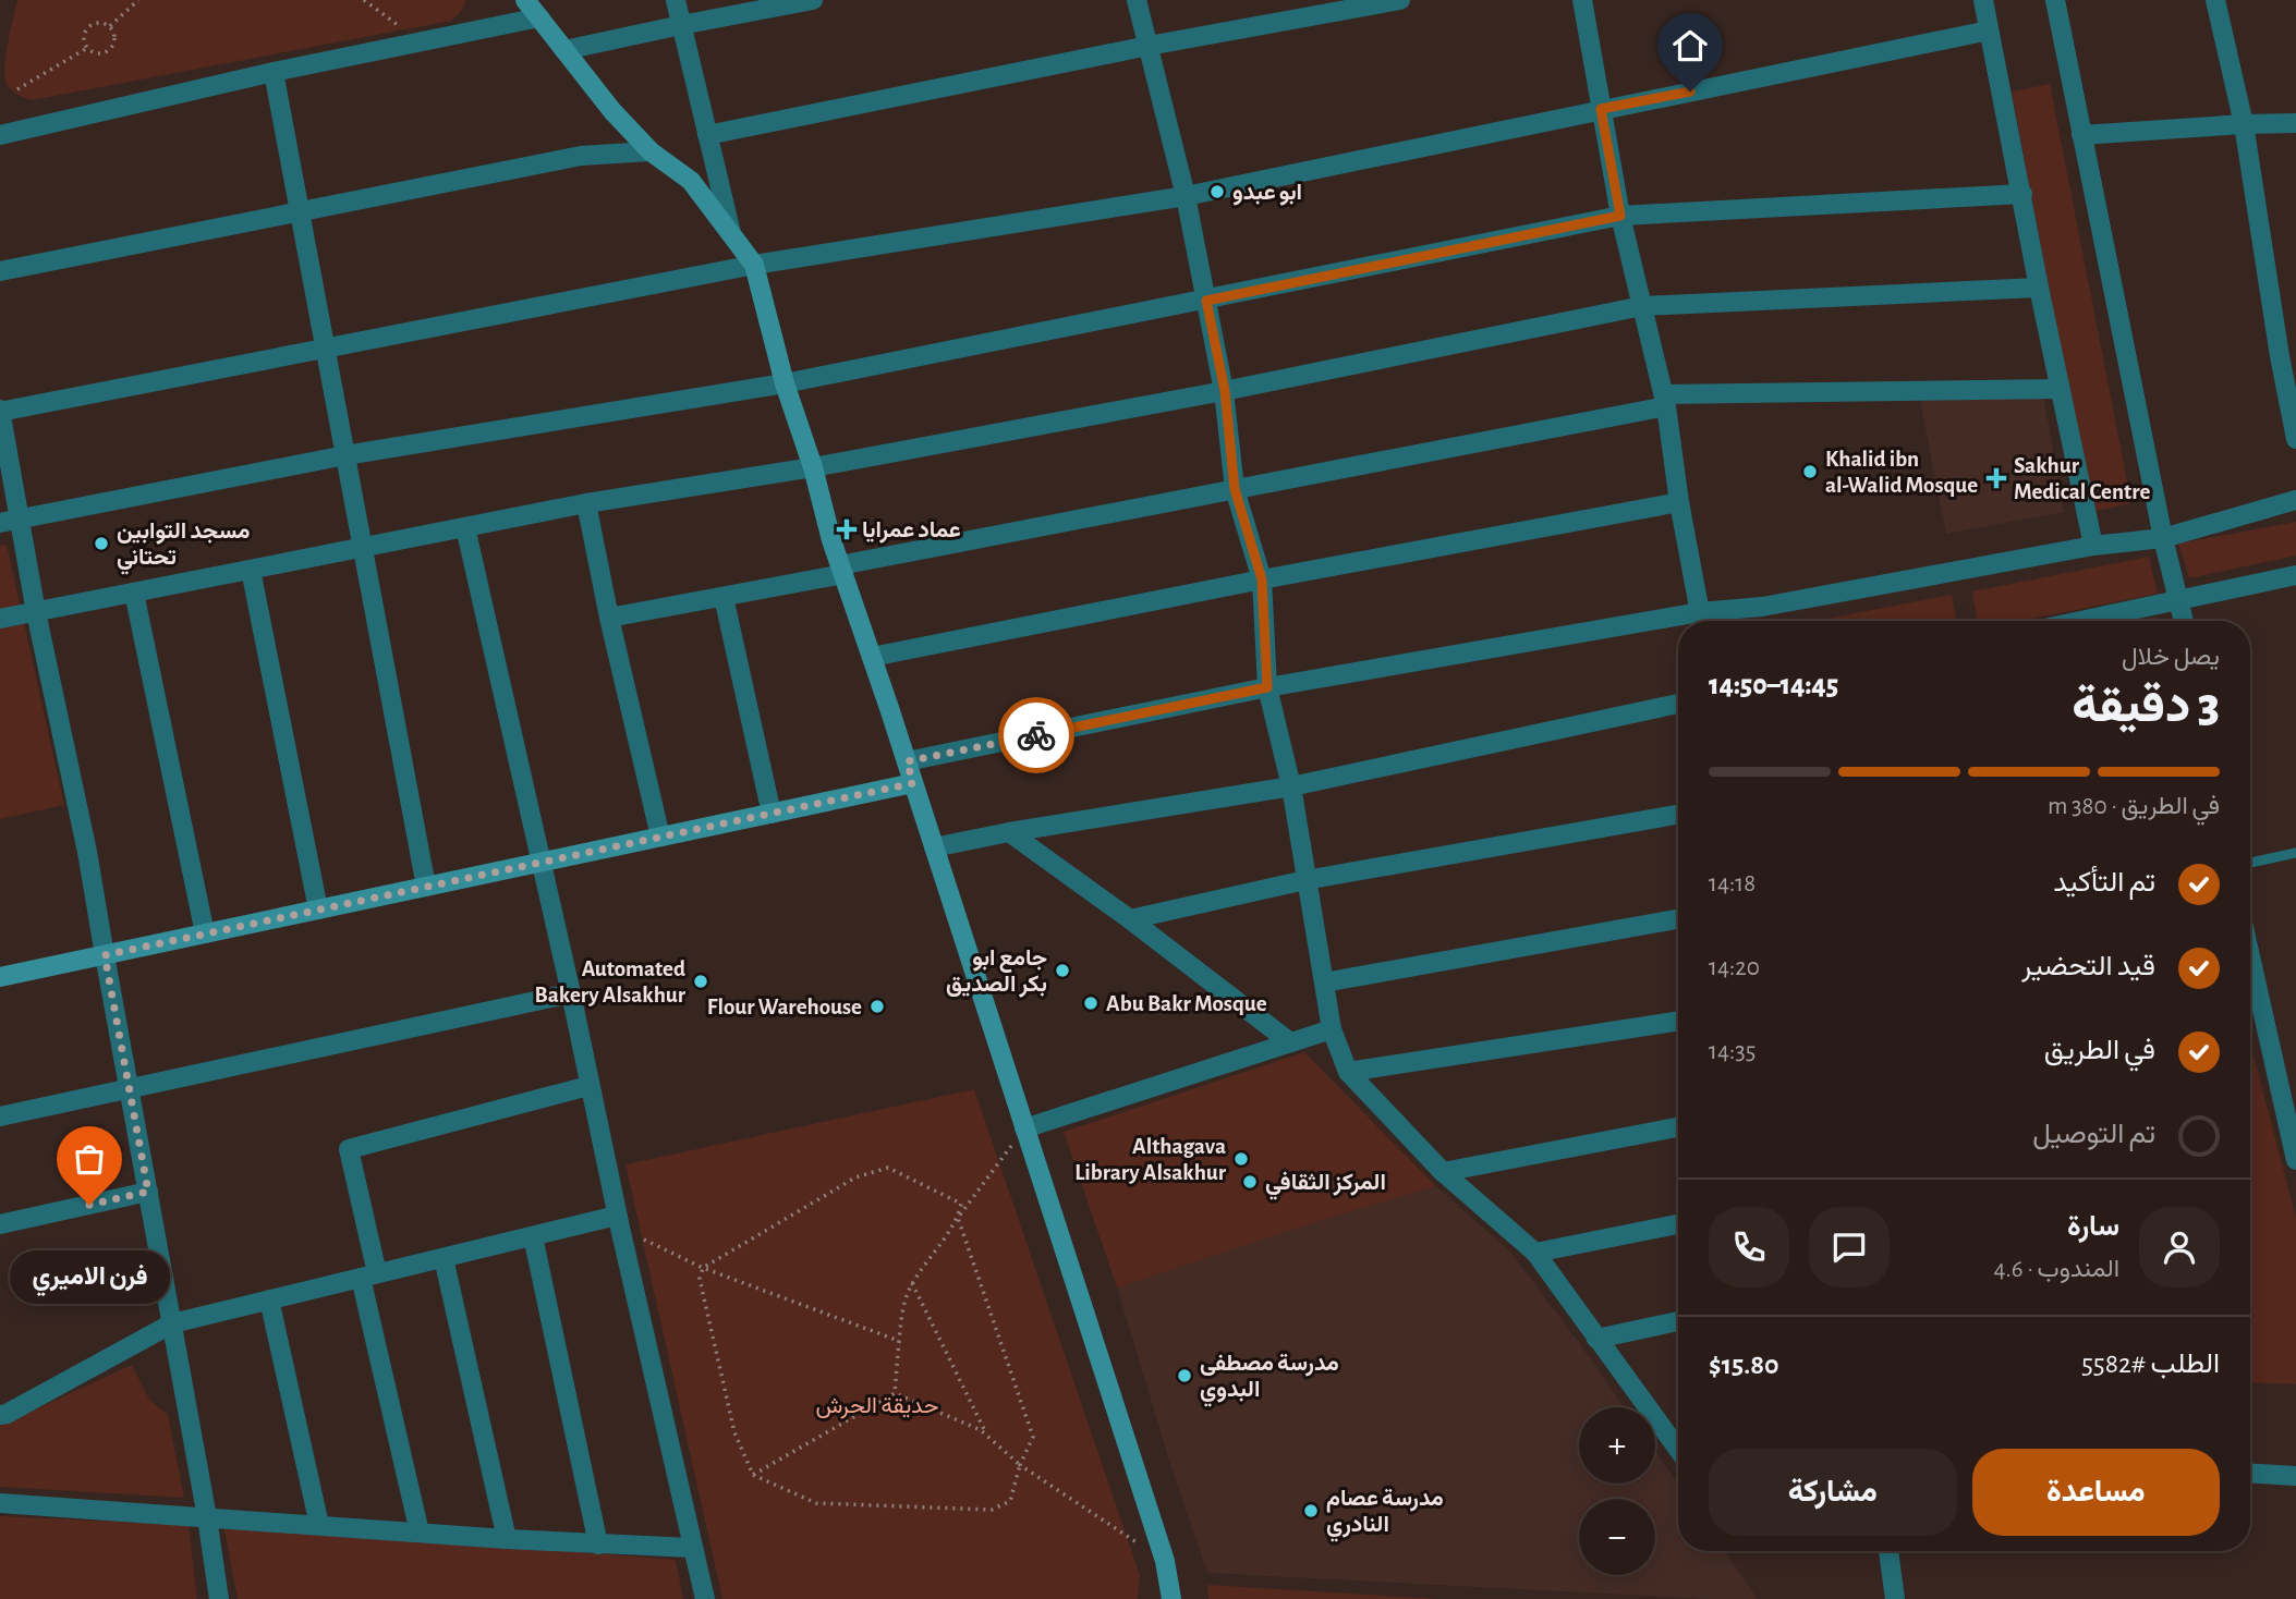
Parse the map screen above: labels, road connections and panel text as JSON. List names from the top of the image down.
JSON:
{
  "parks": ["حديقة الحرش"],
  "places": {
    "other": [
      "ابو عبدو",
      "Khalid ibn al-Walid Mosque",
      "مسجد التوابين تحتاني",
      "جامع ابو بكر الصديق",
      "Automated Bakery Alsakhur",
      "Abu Bakr Mosque",
      "Flour Warehouse",
      "Althagava Library Alsakhur",
      "المركز الثقافي",
      "فرن الاميري",
      "مدرسة مصطفى البدوي",
      "مدرسة عصام النادري"
    ],
    "health": ["Sakhur Medical Centre", "عماد عمرايا"]
  },
  "page": {
    "heading": ["3 دقيقة", "يصل خلال", "14:45–14:50"],
    "panel": [
      "سارة",
      "المندوب · 4.6",
      "الطلب #5582",
      "$15.80"
    ],
    "bar": "في الطريق · 380 m",
    "list": [
      ["تم التأكيد", "14:18"],
      ["قيد التحضير", "14:20"],
      ["في الطريق", "14:35"],
      "تم التوصيل"
    ],
    "bubble": "فرن الاميري",
    "map_buttons": ["+", "−"],
    "buttons": ["مساعدة", "مشاركة"]
  }
}
